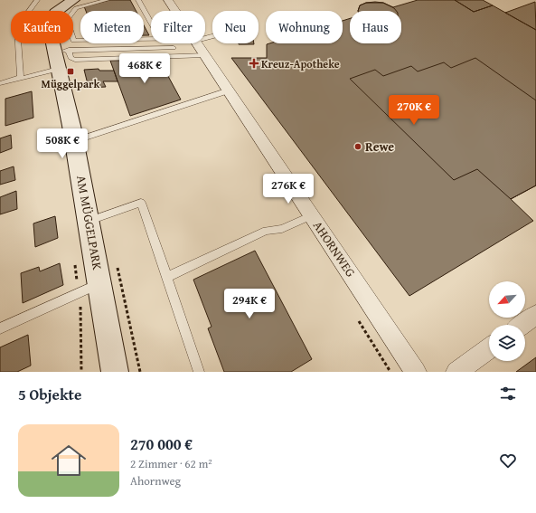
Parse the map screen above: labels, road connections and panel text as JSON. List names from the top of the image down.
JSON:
{
  "streets": {
    "main road": ["AM MÜGGELPARK"],
    "street": ["AHORNWEG"]
  },
  "places": {
    "health": ["Kreuz-Apotheke"],
    "transit": ["Müggelpark"],
    "other": ["Rewe"]
  },
  "north": "bottom left",
  "page": {
    "chip": [
      "Kaufen",
      "Mieten",
      "Filter",
      "Neu",
      "Wohnung",
      "Haus"
    ],
    "price": [
      "468K €",
      "270K €",
      "508K €",
      "276K €",
      "294K €"
    ],
    "heading": "5 Objekte",
    "list": [
      {
        "name": "270 000 €",
        "note": "2 Zimmer · 62 m² · Ahornweg"
      }
    ]
  }
}
